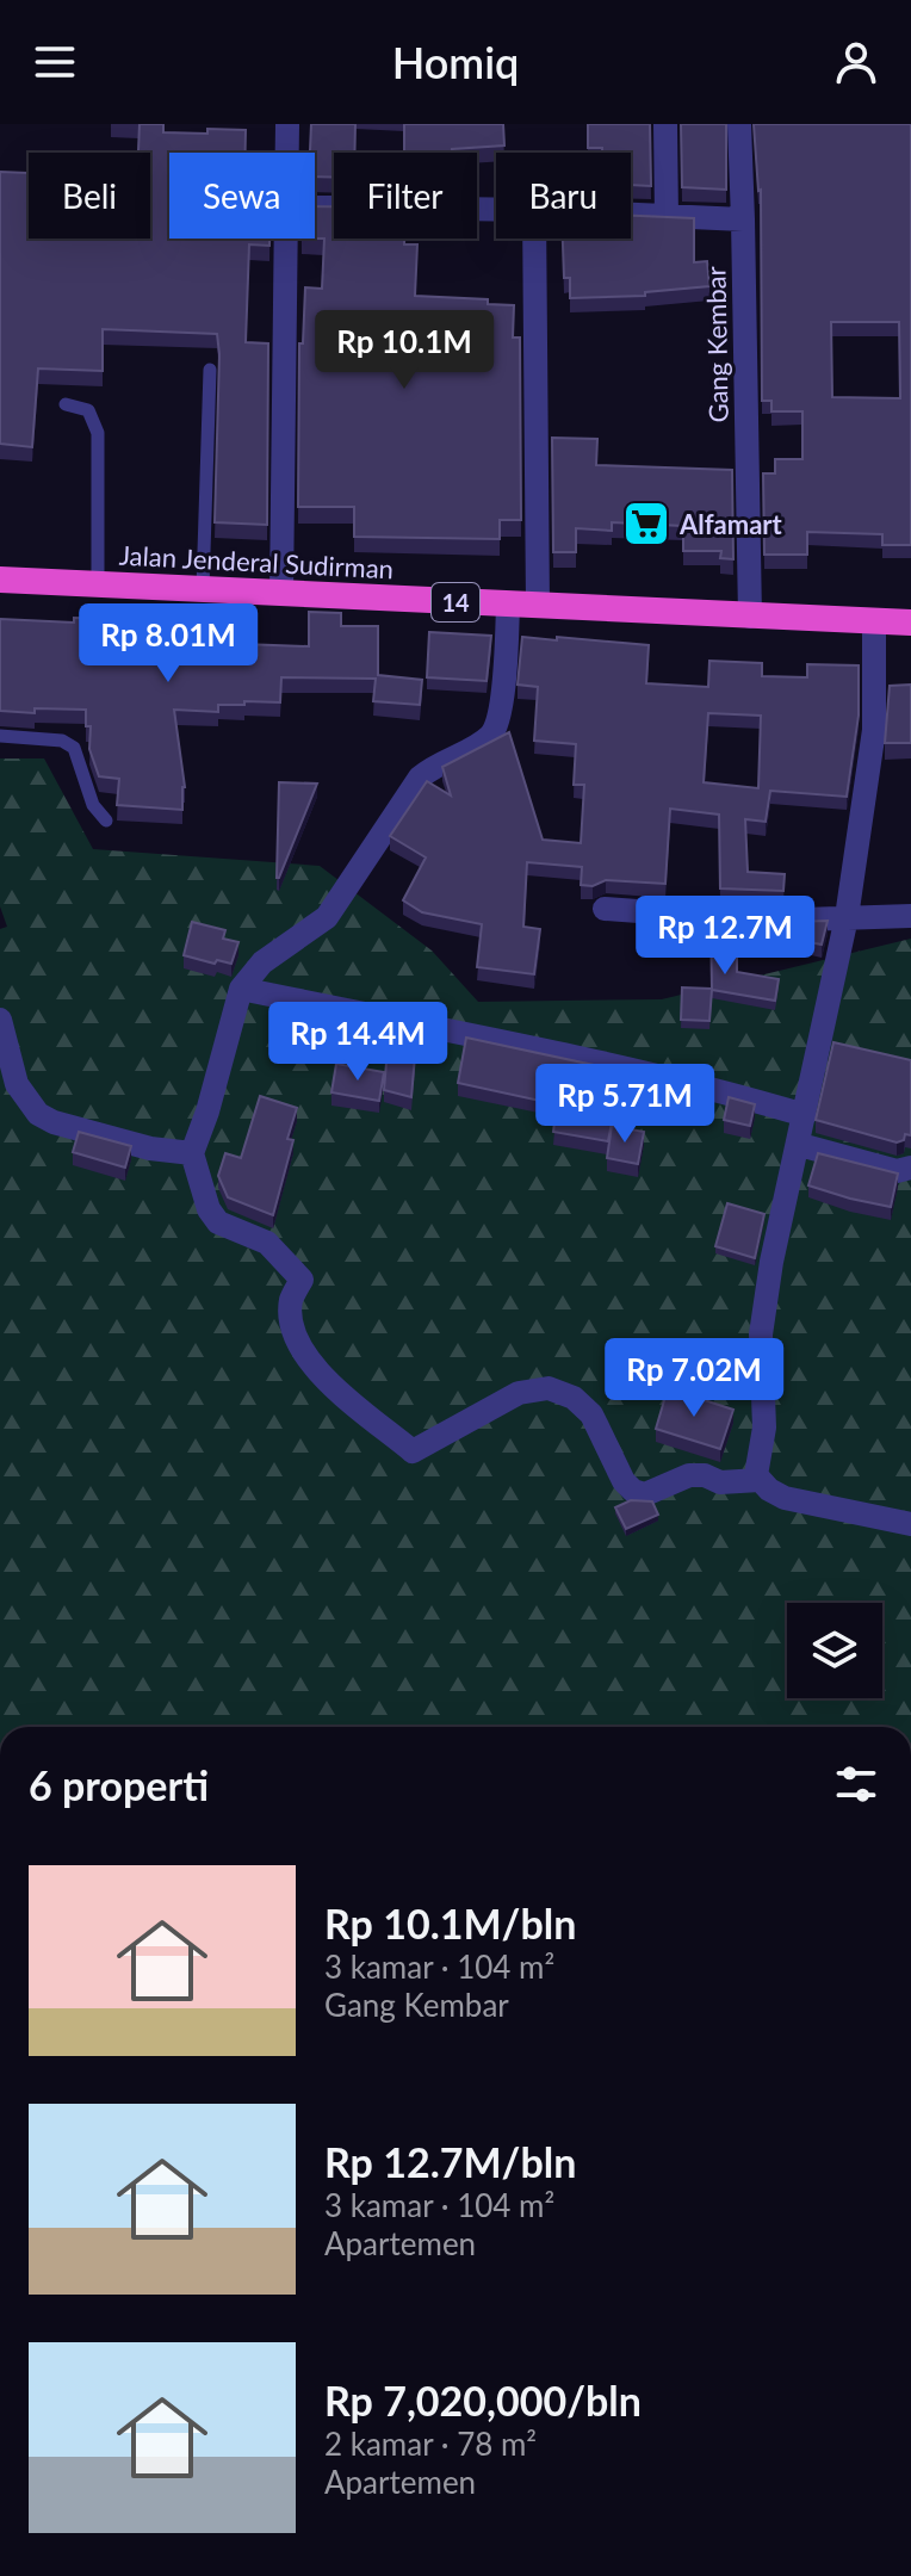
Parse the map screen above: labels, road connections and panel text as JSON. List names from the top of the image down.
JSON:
{
  "streets": {
    "highway": ["Jalan Jenderal Sudirman", "14"],
    "street": ["Gang Kembar"]
  },
  "crossings": [
    ["Gang Kembar", "Jalan Jenderal Sudirman"]
  ],
  "places": {
    "supermarket": ["Alfamart"]
  },
  "page": {
    "header": "Homiq",
    "chip": [
      "Beli",
      "Sewa",
      "Filter",
      "Baru"
    ],
    "price": [
      "Rp 10.1M",
      "Rp 8.01M",
      "Rp 12.7M",
      "Rp 14.4M",
      "Rp 5.71M",
      "Rp 7.02M"
    ],
    "heading": "6 properti",
    "list": [
      {
        "name": "Rp 10.1M/bln",
        "note": "3 kamar · 104 m² · Gang Kembar"
      },
      {
        "name": "Rp 12.7M/bln",
        "note": "3 kamar · 104 m² · Apartemen"
      },
      {
        "name": "Rp 7,020,000/bln",
        "note": "2 kamar · 78 m² · Apartemen"
      }
    ]
  }
}
